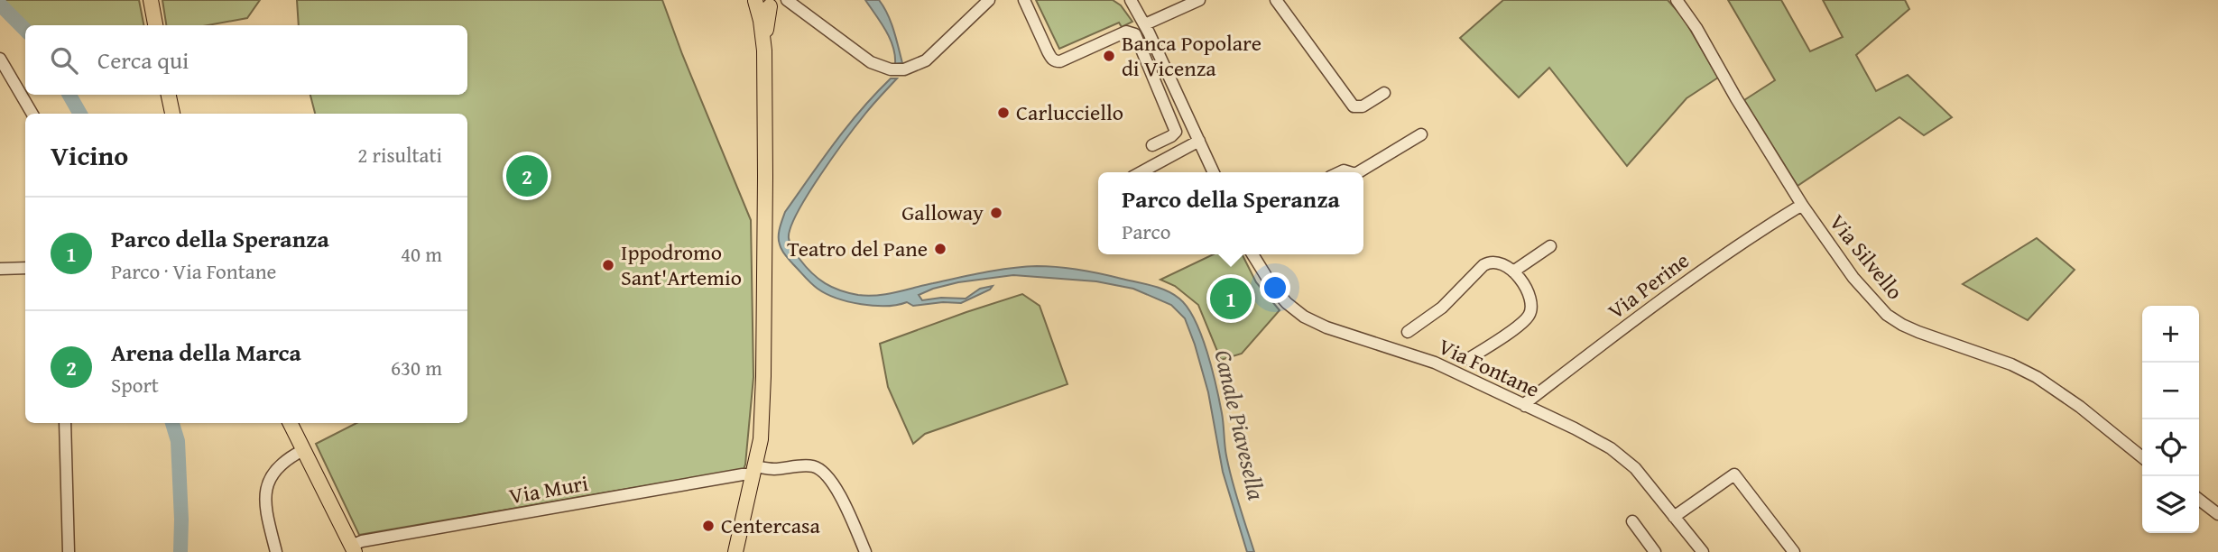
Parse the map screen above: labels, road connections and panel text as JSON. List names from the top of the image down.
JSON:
{
  "streets": {
    "street": [
      "Via Silvello",
      "Via Perine",
      "Via Fontane",
      "Via Muri"
    ]
  },
  "crossings": [
    ["Via Silvello", "Via Perine"],
    ["Via Perine", "Via Fontane"]
  ],
  "water": ["Canale Piavesella"],
  "places": [
    "Banca Popolare di Vicenza",
    "Carlucciello",
    "Galloway",
    "Teatro del Pane",
    "Ippodromo Sant'Artemio",
    "Centercasa"
  ],
  "page": {
    "search": "Cerca qui",
    "heading": ["Vicino", "2 risultati"],
    "pins": ["2", "1"],
    "popup": ["Parco della Speranza", "Parco"],
    "list": [
      {
        "mark": "1",
        "name": "Parco della Speranza",
        "note": "Parco · Via Fontane",
        "value": "40 m"
      },
      {
        "mark": "2",
        "name": "Arena della Marca",
        "note": "Sport",
        "value": "630 m"
      }
    ],
    "map_buttons": ["+", "−"]
  }
}
